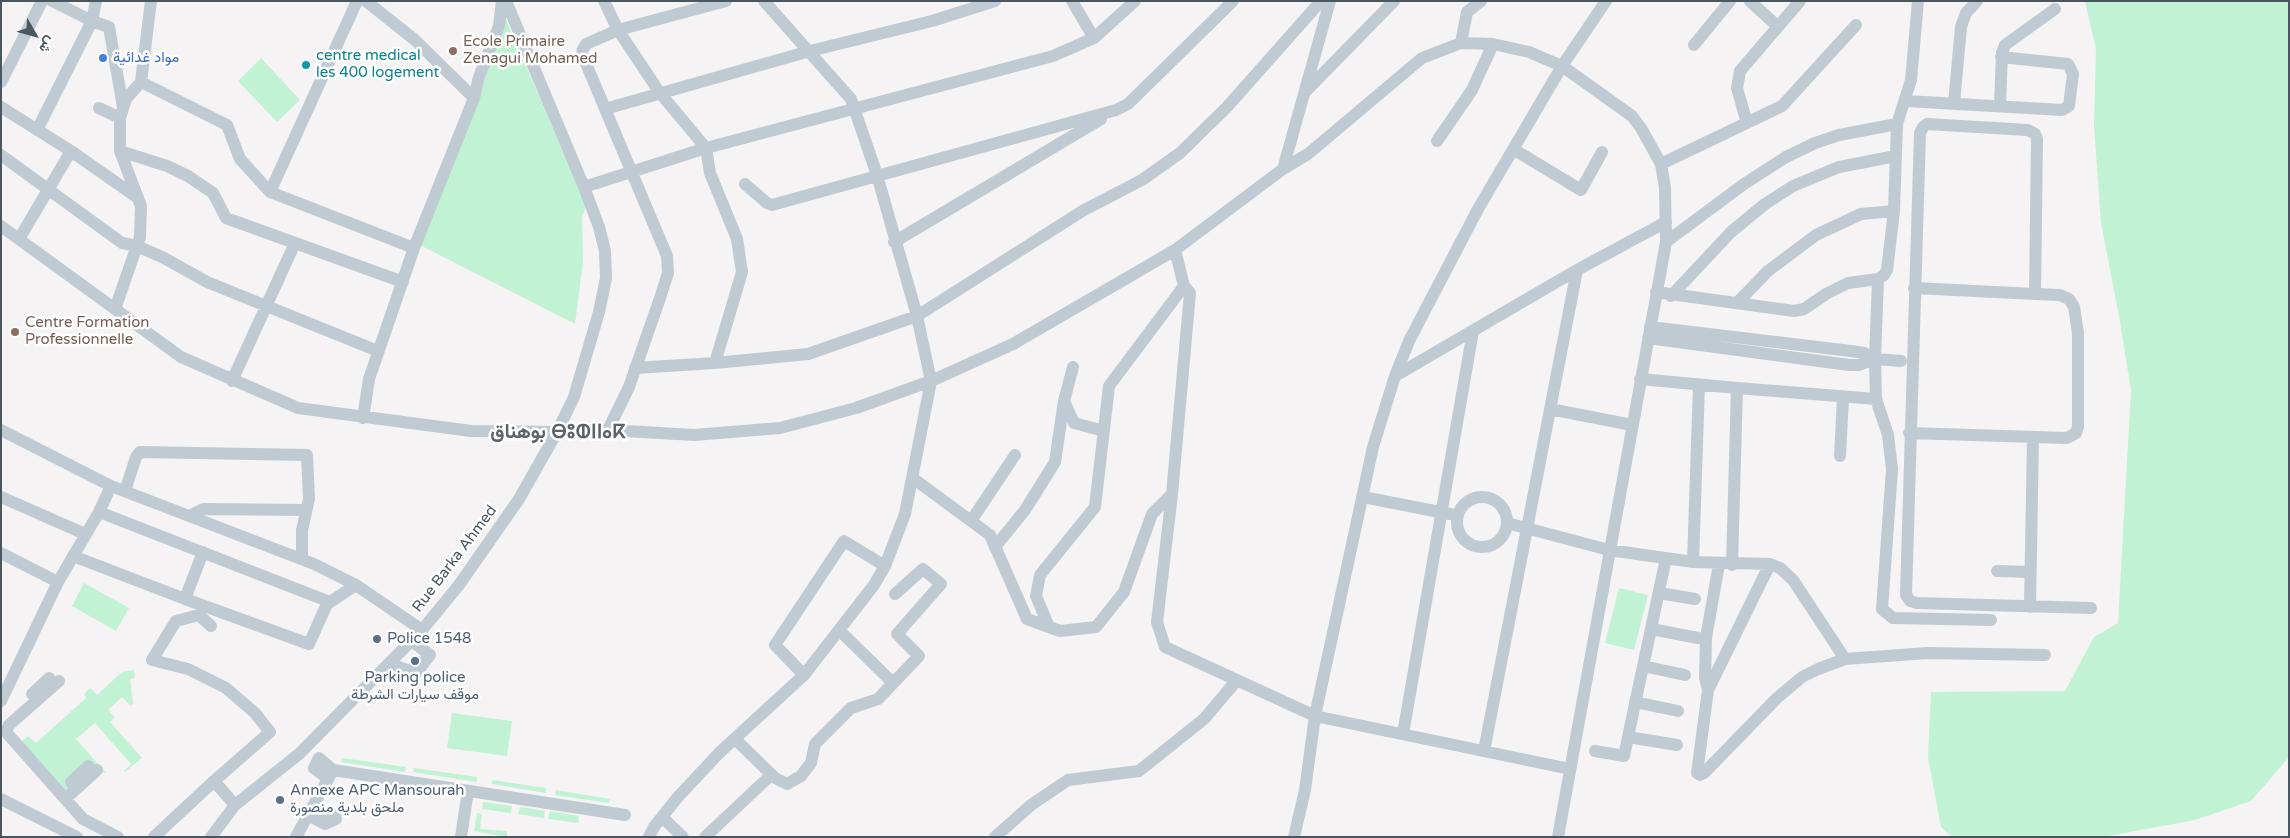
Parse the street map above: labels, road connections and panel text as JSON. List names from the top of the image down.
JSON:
{
  "streets": {
    "street": ["Rue Barka Ahmed"]
  },
  "districts": ["بوهناق ⴱⵓⵀⵏⵏⴰⴽ"],
  "places": [
    "Ecole Primaire Zenagui Mohamed",
    "مواد غدائية",
    "centre medical les 400 logement",
    "Centre Formation Professionnelle",
    "Police 1548",
    "Parking police موقف سيارات الشرطة",
    "Annexe APC Mansourah ملحق بلدية منصورة"
  ],
  "north": "bottom right"
}
